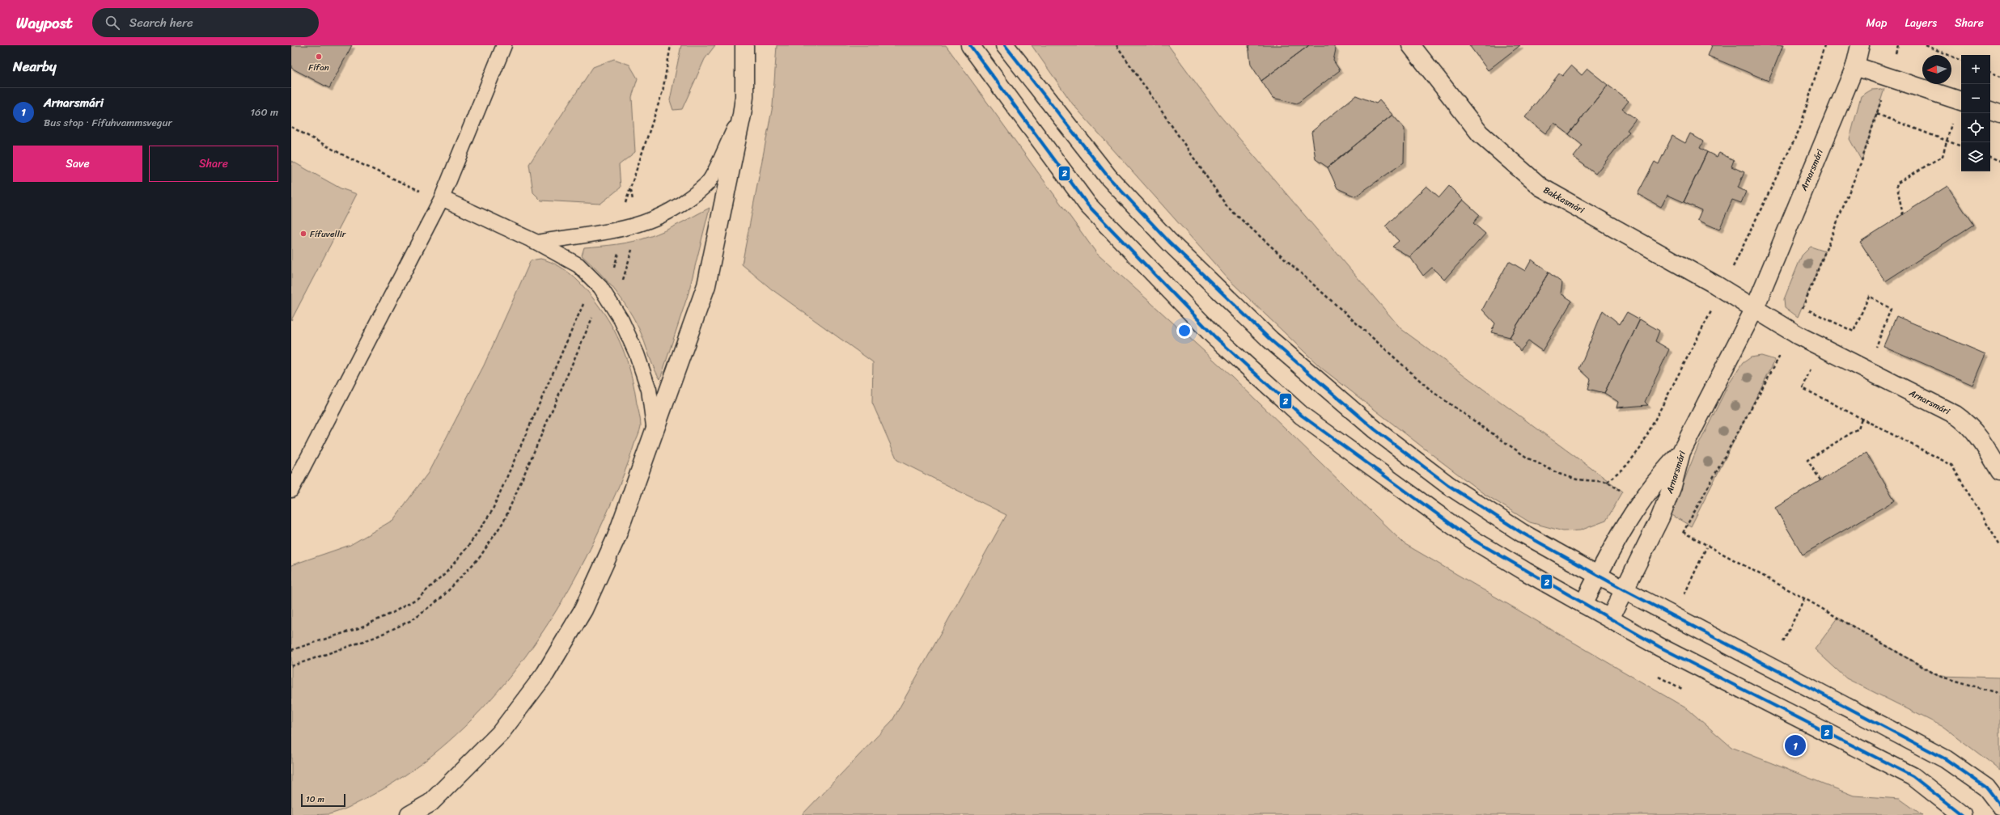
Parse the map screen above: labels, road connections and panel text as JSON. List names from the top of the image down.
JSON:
{
  "streets": {
    "main road": ["Arnarsmári", "Bakkasmári"]
  },
  "crossings": [
    ["Arnarsmári", "Bakkasmári"]
  ],
  "places": ["Fífan", "Fífuvellir"],
  "lines": ["transit line 2"],
  "scale_bar": "10 m",
  "north": "left",
  "page": {
    "header": "Waypost",
    "search": "Search here",
    "nav": ["Map", "Layers", "Share"],
    "heading": "Nearby",
    "map_buttons": ["+", "−"],
    "list": [
      {
        "mark": "1",
        "name": "Arnarsmári",
        "note": "Bus stop · Fífuhvammsvegur",
        "value": "160 m"
      }
    ],
    "buttons": ["Save", "Share"],
    "pins": "1",
    "scale": "10 m"
  }
}
